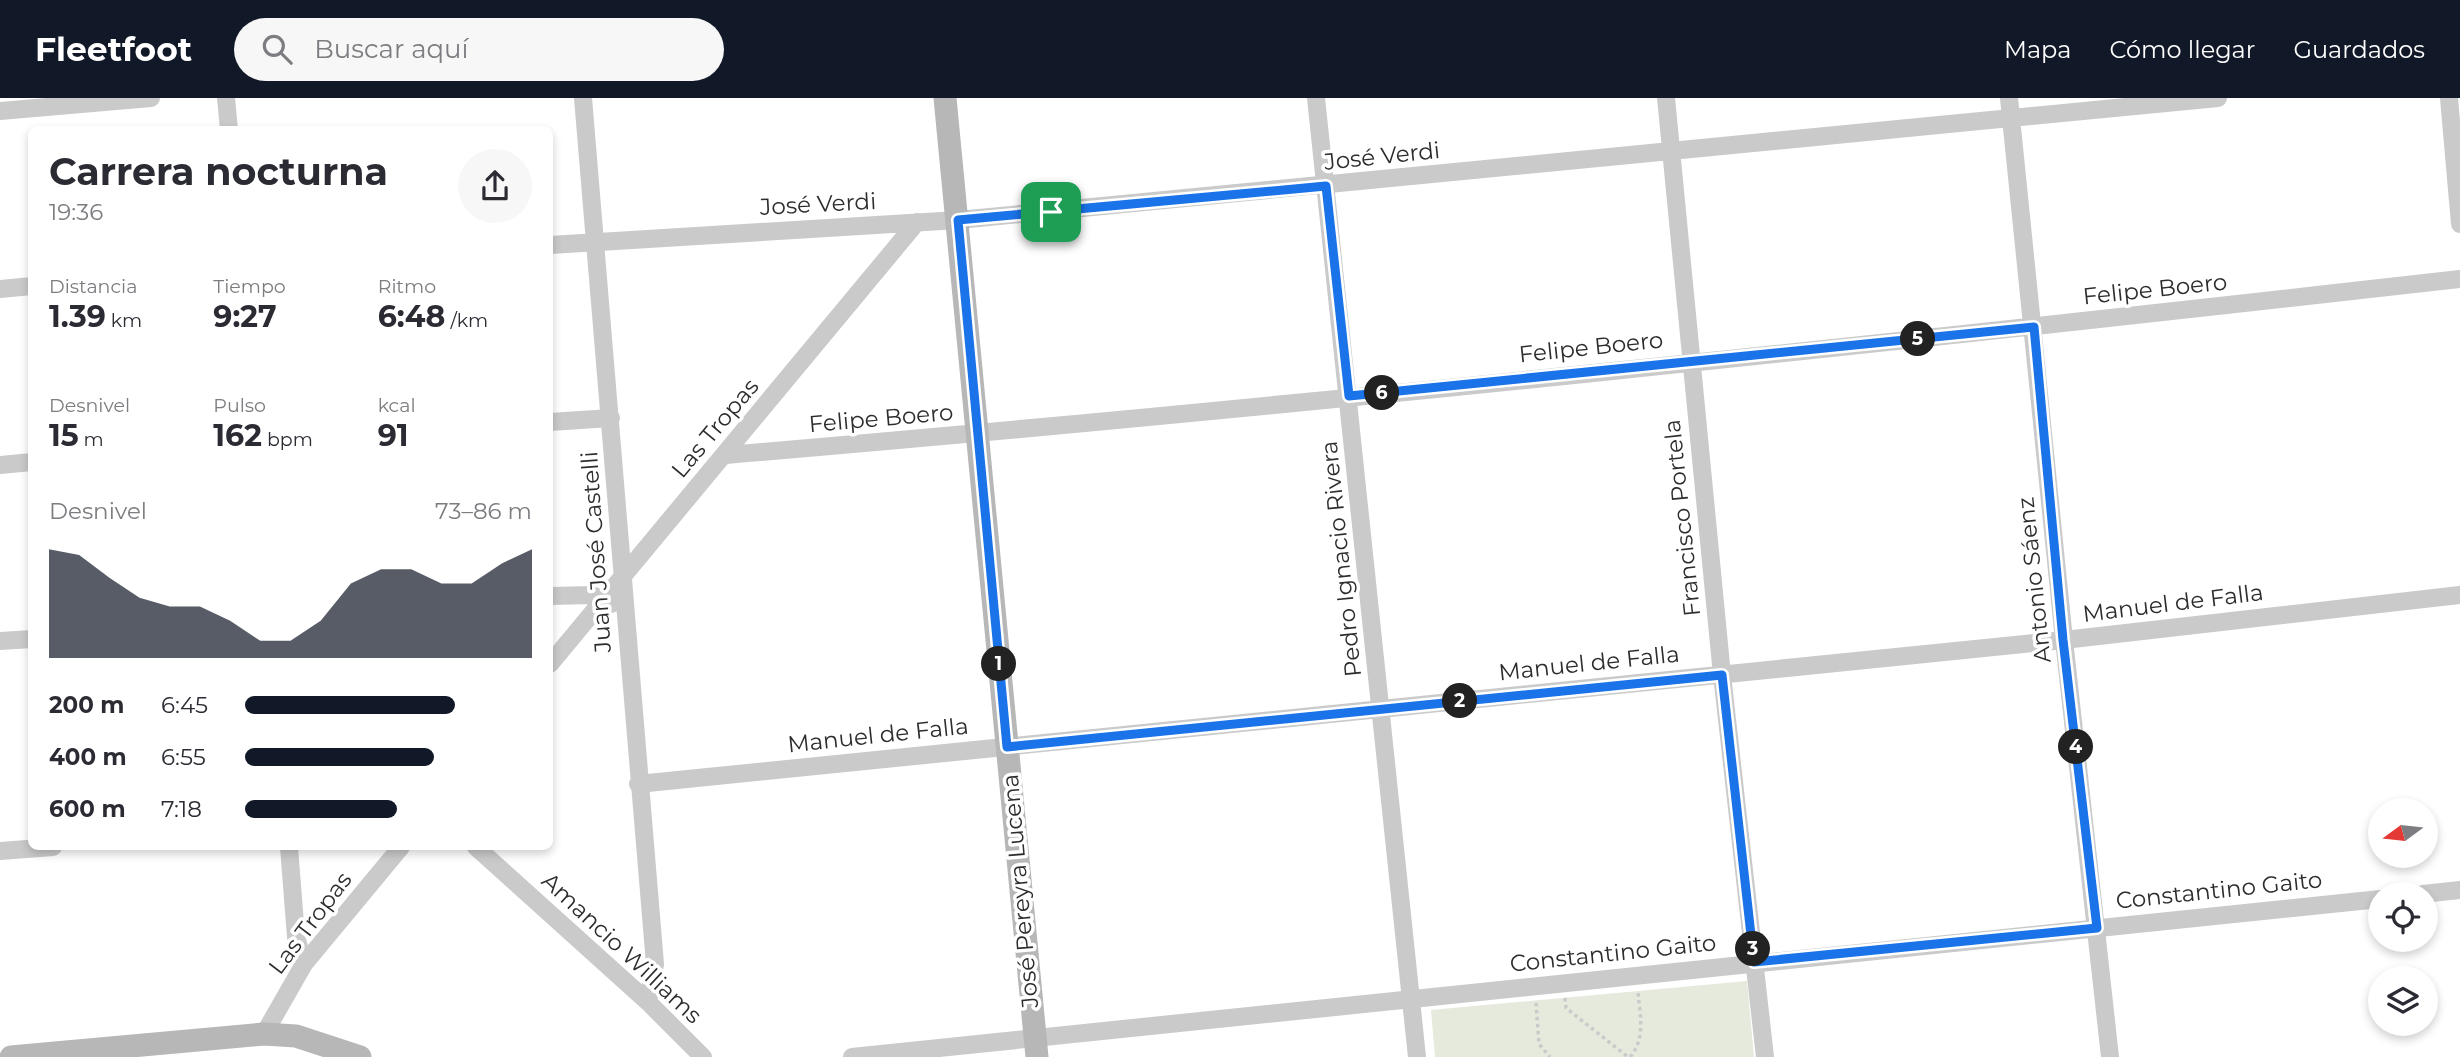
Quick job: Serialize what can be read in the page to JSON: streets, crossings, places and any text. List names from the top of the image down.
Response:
{
  "streets": {
    "street": [
      "José Verdi",
      "Felipe Boero",
      "Las Tropas",
      "Francisco Portela",
      "Juan José Castelli",
      "Pedro Ignacio Rivera",
      "Antonio Sáenz",
      "Manuel de Falla",
      "Constantino Gaito",
      "José Pereyra Lucena",
      "Amancio Williams"
    ]
  },
  "crossings": [
    ["José Verdi", "Las Tropas"],
    ["José Verdi", "Francisco Portela"],
    ["José Verdi", "Juan José Castelli"],
    ["José Verdi", "Pedro Ignacio Rivera"],
    ["José Verdi", "Antonio Sáenz"],
    ["José Verdi", "José Pereyra Lucena"],
    ["Felipe Boero", "Las Tropas"],
    ["Felipe Boero", "Francisco Portela"],
    ["Felipe Boero", "Pedro Ignacio Rivera"],
    ["Felipe Boero", "Antonio Sáenz"],
    ["Felipe Boero", "José Pereyra Lucena"],
    ["Las Tropas", "Juan José Castelli"],
    ["Francisco Portela", "Manuel de Falla"],
    ["Francisco Portela", "Constantino Gaito"],
    ["Juan José Castelli", "Manuel de Falla"],
    ["Juan José Castelli", "Amancio Williams"],
    ["Pedro Ignacio Rivera", "Manuel de Falla"],
    ["Pedro Ignacio Rivera", "Constantino Gaito"],
    ["Antonio Sáenz", "Manuel de Falla"],
    ["Antonio Sáenz", "Constantino Gaito"],
    ["Manuel de Falla", "José Pereyra Lucena"],
    ["Constantino Gaito", "José Pereyra Lucena"]
  ],
  "north": "left",
  "page": {
    "header": "Fleetfoot",
    "search": "Buscar aquí",
    "nav": ["Mapa", "Cómo llegar", "Guardados"],
    "heading": ["Carrera nocturna", "19:36"],
    "stats": [
      ["Distancia", "1.39 km"],
      ["Tiempo", "9:27"],
      ["Ritmo", "6:48 /km"],
      ["Desnivel", "15 m"],
      ["Pulso", "162 bpm"],
      ["kcal", "91"]
    ],
    "pins": [
      "5",
      "6",
      "1",
      "2",
      "4",
      "3"
    ],
    "chart": ["Desnivel", "73–86 m"],
    "list": [
      {
        "name": "200 m",
        "note": "6:45"
      },
      {
        "name": "400 m",
        "note": "6:55"
      },
      {
        "name": "600 m",
        "note": "7:18"
      }
    ]
  }
}
